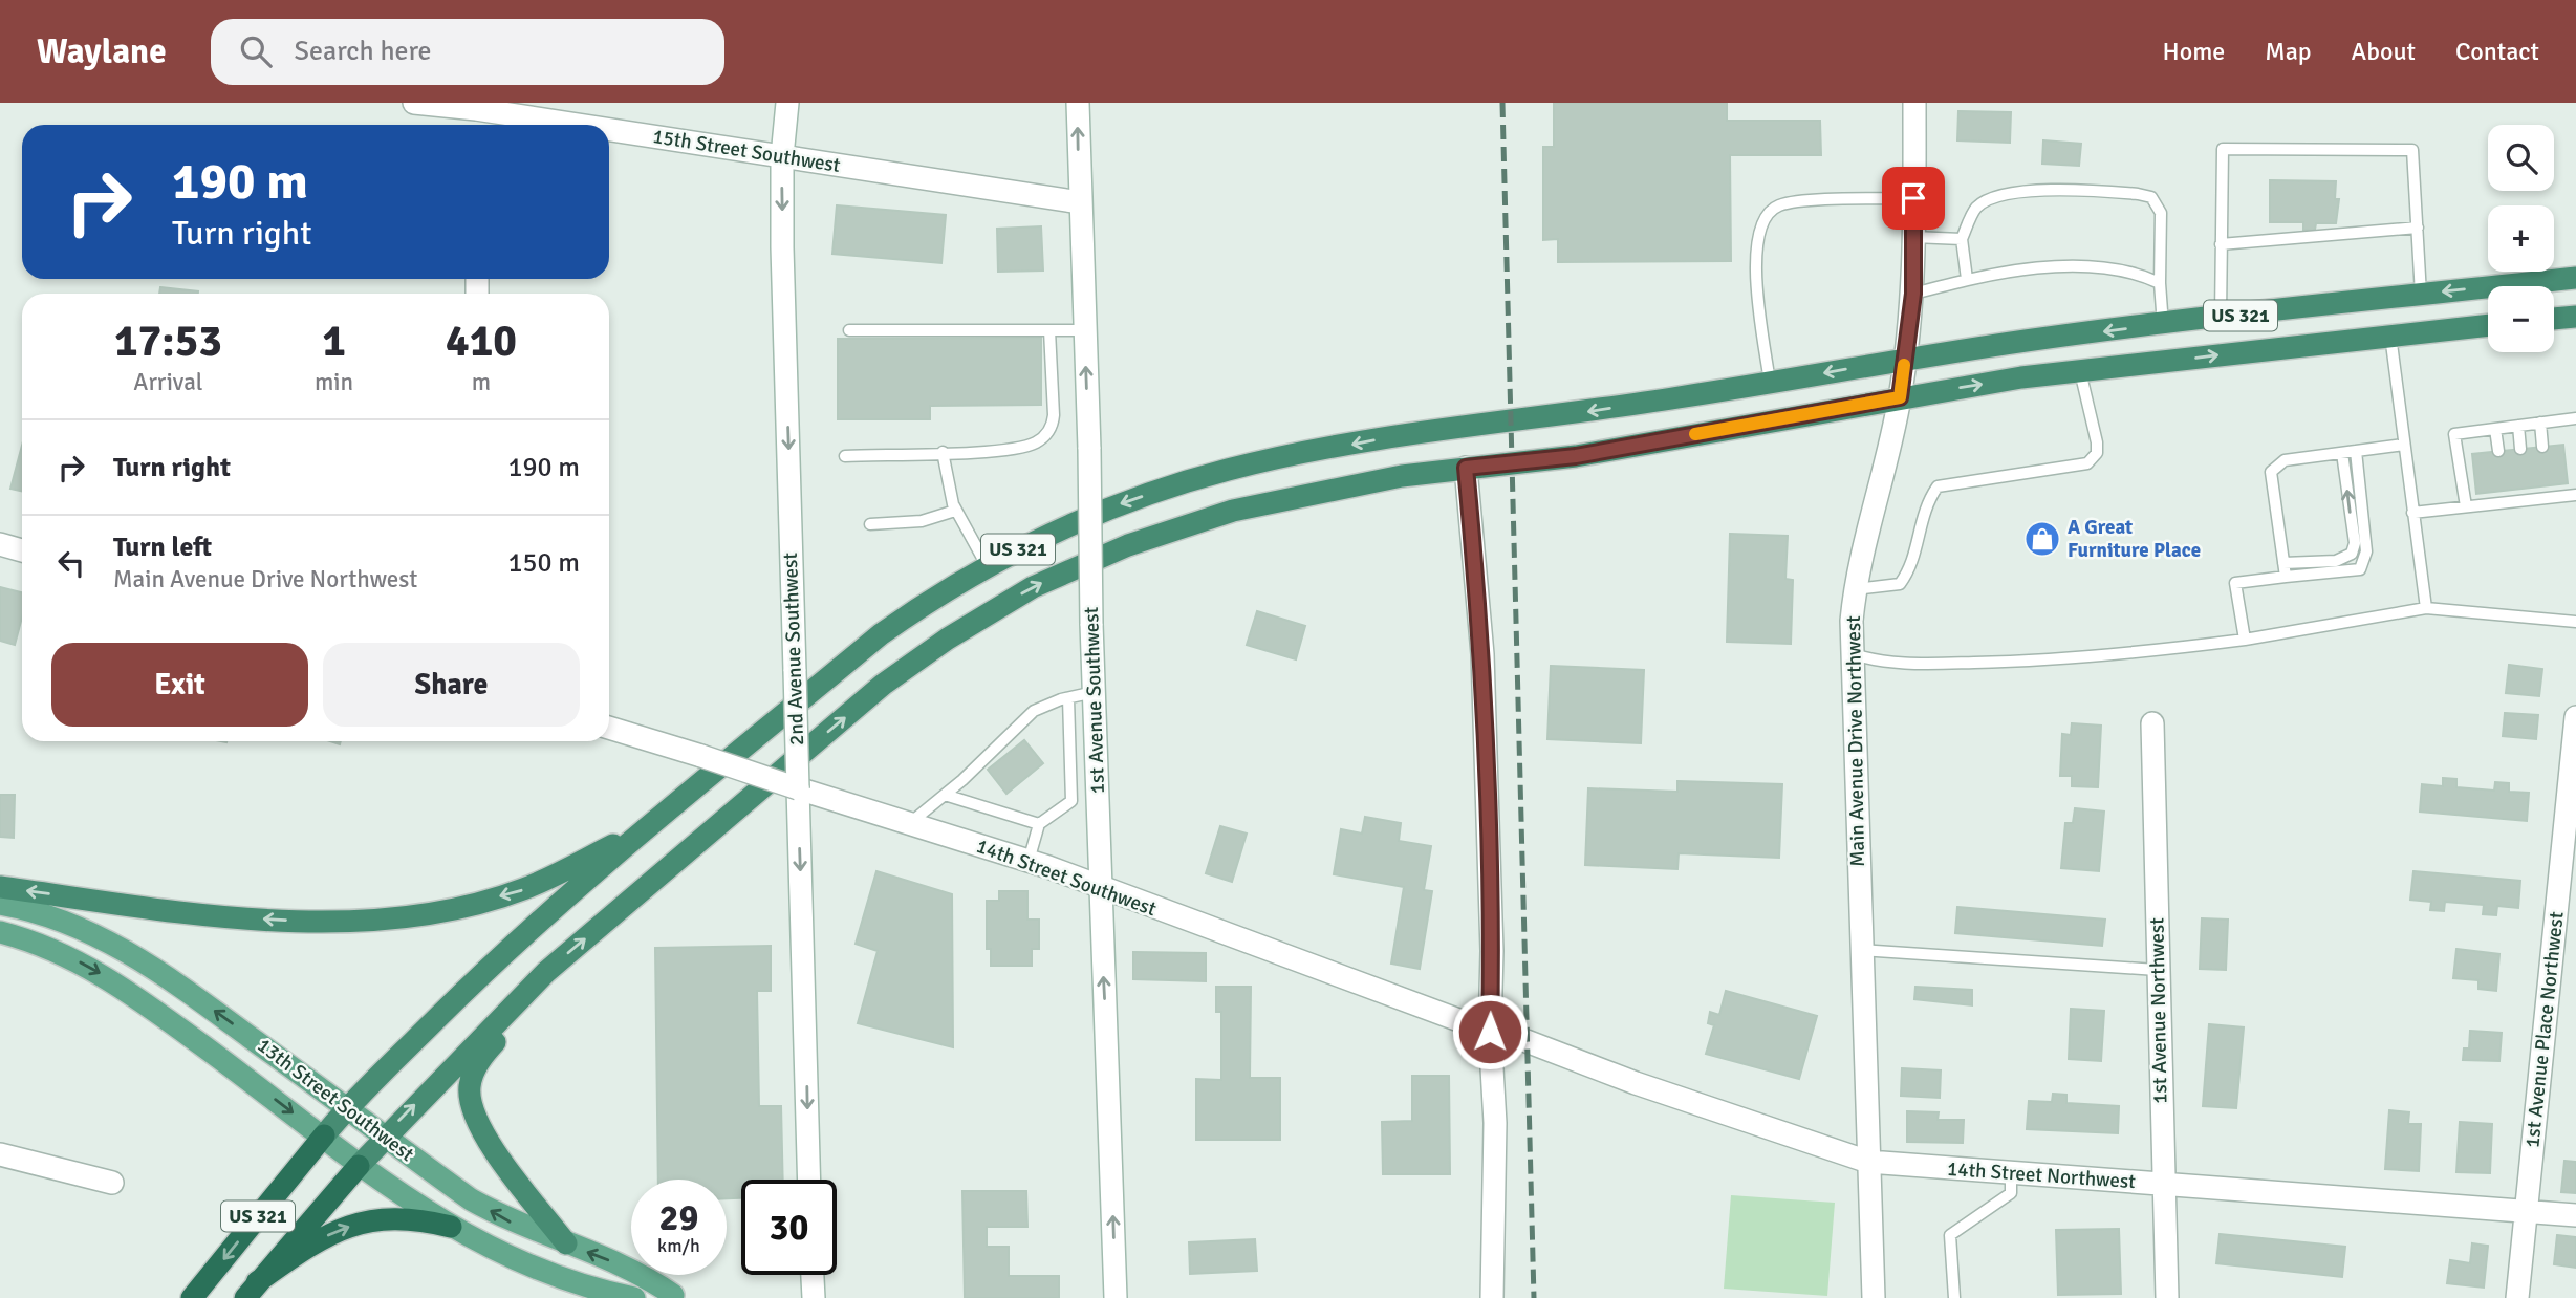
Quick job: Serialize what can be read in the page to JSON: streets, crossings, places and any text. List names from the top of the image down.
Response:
{
  "streets": {
    "highway": ["US 321"],
    "main road": ["13th Street Southwest"],
    "street": [
      "15th Street Southwest",
      "2nd Avenue Southwest",
      "1st Avenue Southwest",
      "Main Avenue Drive Northwest",
      "14th Street Southwest",
      "1st Avenue Northwest",
      "1st Avenue Place Northwest",
      "14th Street Northwest"
    ]
  },
  "crossings": [
    ["15th Street Southwest", "2nd Avenue Southwest"],
    ["15th Street Southwest", "1st Avenue Southwest"],
    ["US 321", "Main Avenue Drive Northwest"],
    ["US 321", "13th Street Southwest"],
    ["2nd Avenue Southwest", "14th Street Southwest"],
    ["1st Avenue Southwest", "14th Street Southwest"],
    ["Main Avenue Drive Northwest", "14th Street Northwest"],
    ["14th Street Southwest", "14th Street Northwest"],
    ["1st Avenue Northwest", "14th Street Northwest"],
    ["1st Avenue Place Northwest", "14th Street Northwest"]
  ],
  "one_way": ["2nd Avenue Southwest", "1st Avenue Southwest"],
  "places": {
    "shop": ["A Great Furniture Place"]
  },
  "page": {
    "header": "Waylane",
    "search": "Search here",
    "nav": [
      "Home",
      "Map",
      "About",
      "Contact"
    ],
    "map_buttons": ["+", "−"],
    "turn": ["190 m", "Turn right"],
    "eta": [
      "17:53",
      "Arrival",
      "1",
      "min",
      "410",
      "m"
    ],
    "list": [
      {
        "name": "Turn right",
        "value": "190 m"
      },
      {
        "name": "Turn left",
        "note": "Main Avenue Drive Northwest",
        "value": "150 m"
      }
    ],
    "buttons": ["Exit", "Share"],
    "speed": "29 km/h",
    "limit": "30"
  }
}
